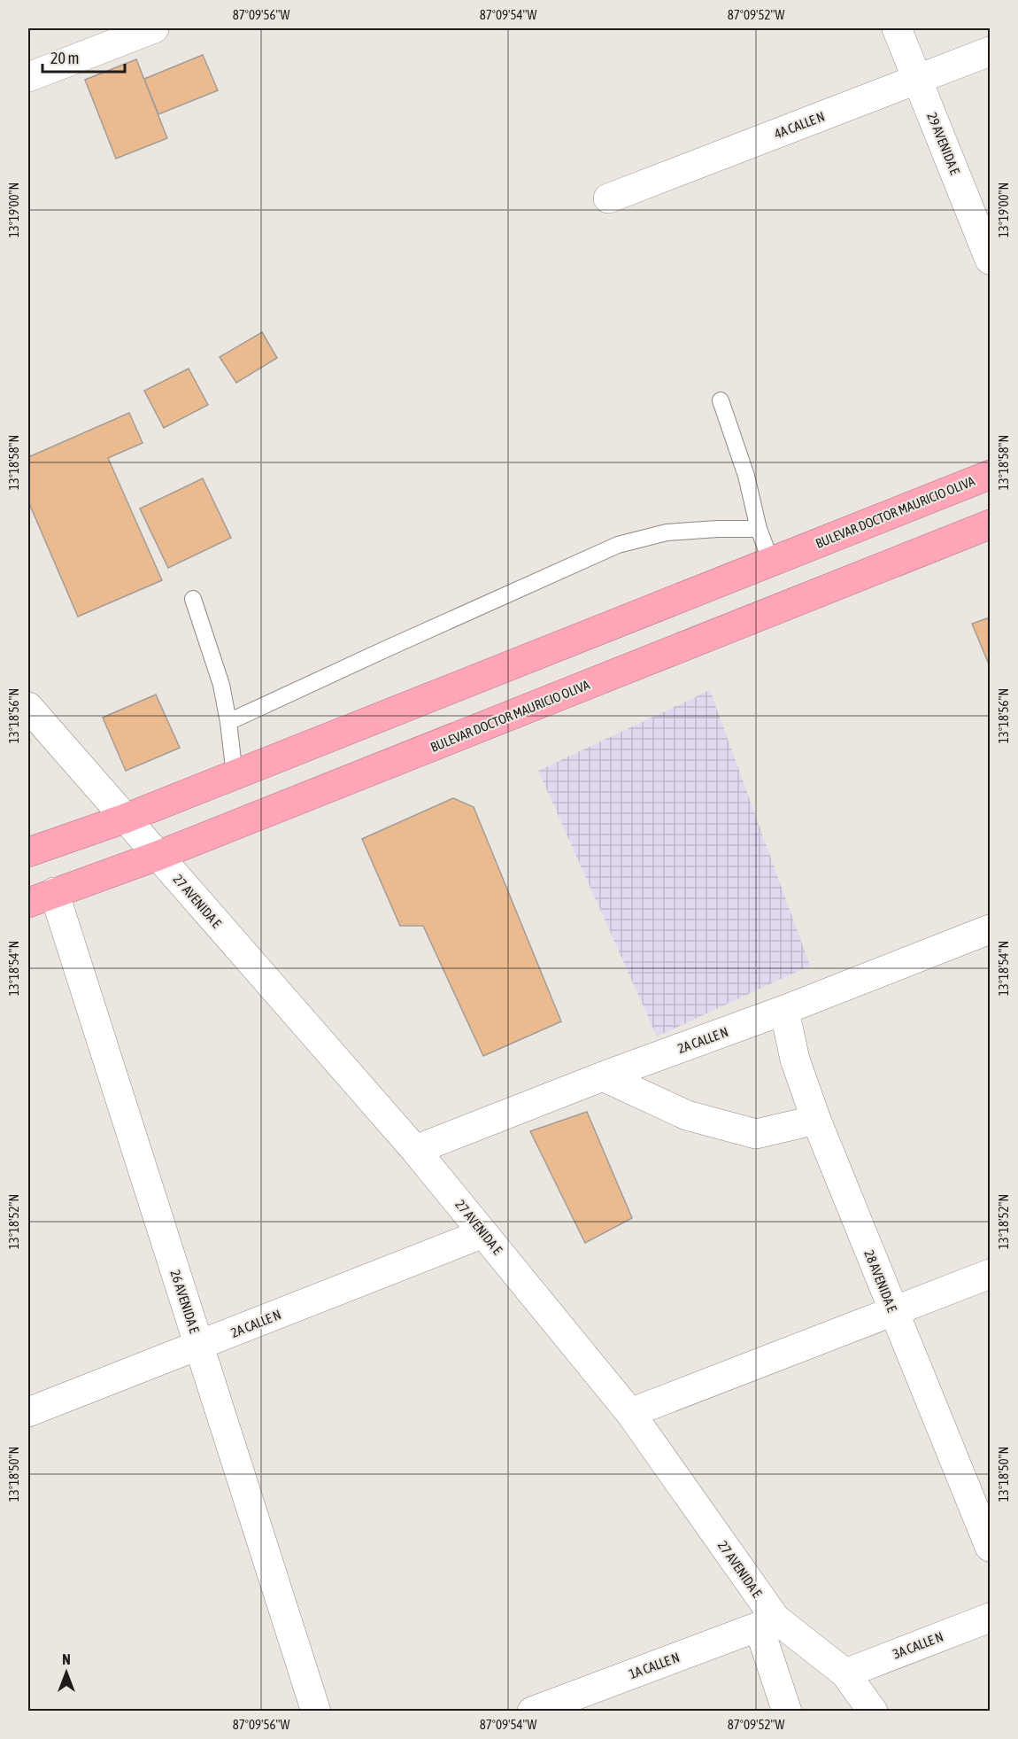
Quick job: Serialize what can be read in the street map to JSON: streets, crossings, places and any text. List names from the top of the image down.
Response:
{
  "streets": {
    "highway": ["BULEVAR DOCTOR MAURICIO OLIVA"],
    "street": [
      "4A CALLE N",
      "29 AVENIDA E",
      "27 AVENIDA E",
      "2A CALLE N",
      "28 AVENIDA E",
      "26 AVENIDA E",
      "3A CALLE N",
      "1A CALLE N"
    ]
  },
  "crossings": [
    ["4A CALLE N", "29 AVENIDA E"],
    ["BULEVAR DOCTOR MAURICIO OLIVA", "27 AVENIDA E"],
    ["BULEVAR DOCTOR MAURICIO OLIVA", "26 AVENIDA E"],
    ["27 AVENIDA E", "2A CALLE N"],
    ["27 AVENIDA E", "1A CALLE N"],
    ["2A CALLE N", "28 AVENIDA E"],
    ["2A CALLE N", "26 AVENIDA E"]
  ],
  "scale_bar": "20 m",
  "north": "top",
  "coordinates": [
    "87°09'56\"W",
    "87°09'54\"W",
    "87°09'52\"W",
    "13°19'00\"N",
    "13°18'58\"N",
    "13°18'56\"N",
    "13°18'54\"N",
    "13°18'52\"N",
    "13°18'50\"N"
  ]
}
